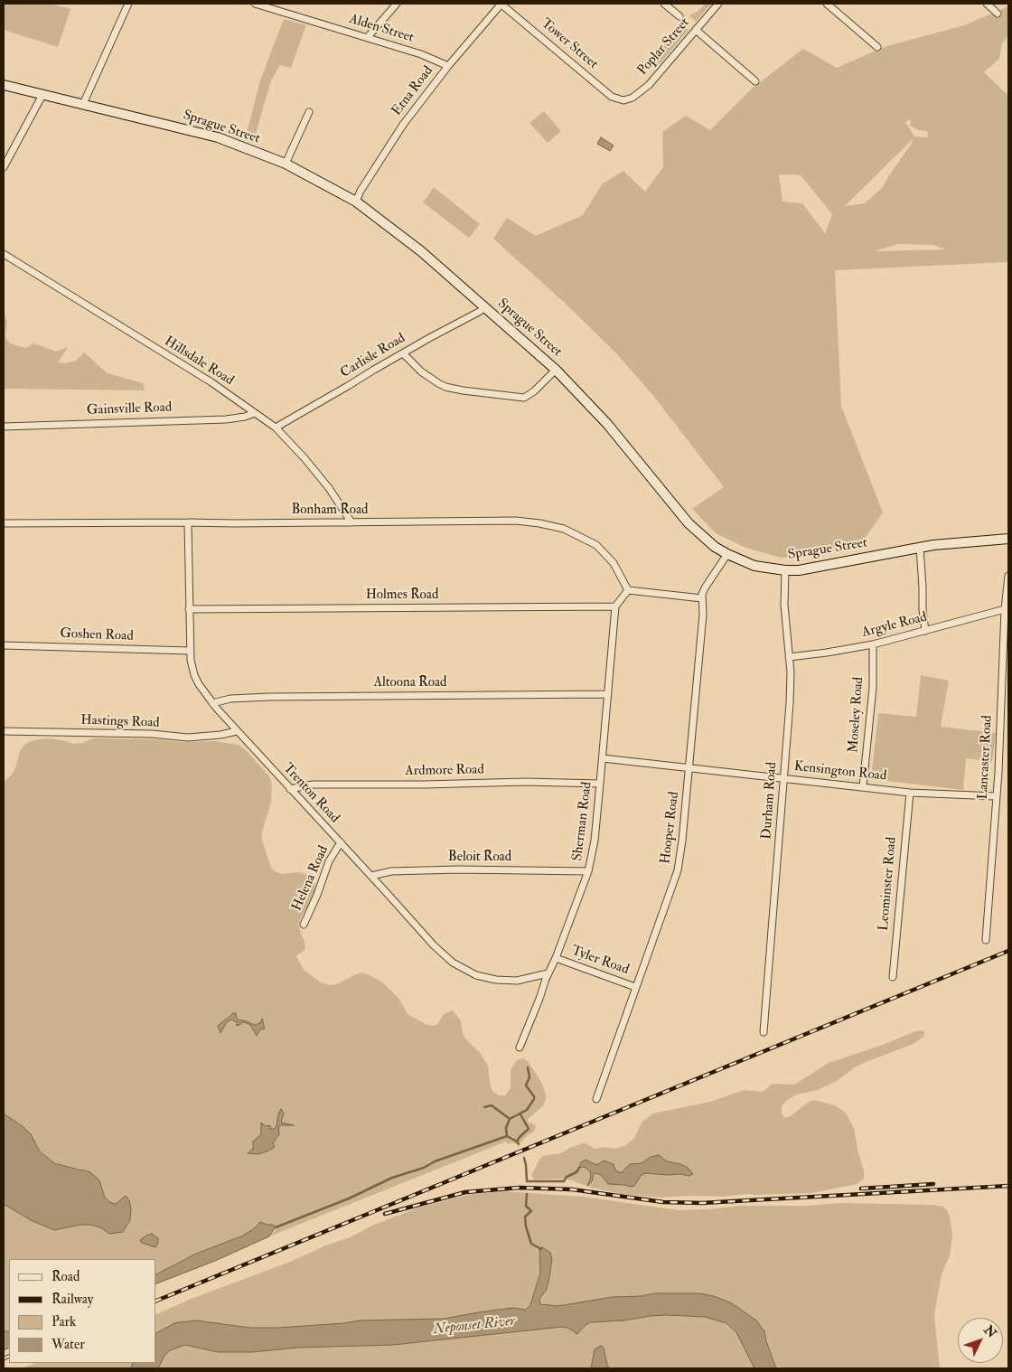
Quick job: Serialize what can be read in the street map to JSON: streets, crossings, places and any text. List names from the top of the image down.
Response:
{
  "streets": {
    "main road": ["Sprague Street"],
    "street": [
      "Alden Street",
      "Tower Street",
      "Poplar Street",
      "Etna Road",
      "Carlisle Road",
      "Hillsdale Road",
      "Gainsville Road",
      "Bonham Road",
      "Holmes Road",
      "Argyle Road",
      "Goshen Road",
      "Altoona Road",
      "Moseley Road",
      "Hastings Road",
      "Lancaster Road",
      "Ardmore Road",
      "Kensington Road",
      "Trenton Road",
      "Durham Road",
      "Sherman Road",
      "Hooper Road",
      "Beloit Road",
      "Helena Road",
      "Leominster Road",
      "Tyler Road"
    ]
  },
  "crossings": [
    ["Alden Street", "Etna Road"],
    ["Tower Street", "Poplar Street"],
    ["Tower Street", "Etna Road"],
    ["Etna Road", "Sprague Street"],
    ["Sprague Street", "Carlisle Road"],
    ["Sprague Street", "Durham Road"],
    ["Sprague Street", "Hooper Road"],
    ["Carlisle Road", "Hillsdale Road"],
    ["Hillsdale Road", "Gainsville Road"],
    ["Hillsdale Road", "Bonham Road"],
    ["Bonham Road", "Trenton Road"],
    ["Holmes Road", "Trenton Road"],
    ["Holmes Road", "Sherman Road"],
    ["Argyle Road", "Moseley Road"],
    ["Argyle Road", "Lancaster Road"],
    ["Argyle Road", "Durham Road"],
    ["Goshen Road", "Trenton Road"],
    ["Altoona Road", "Trenton Road"],
    ["Altoona Road", "Sherman Road"],
    ["Moseley Road", "Kensington Road"],
    ["Hastings Road", "Trenton Road"],
    ["Lancaster Road", "Kensington Road"],
    ["Ardmore Road", "Trenton Road"],
    ["Ardmore Road", "Sherman Road"],
    ["Kensington Road", "Durham Road"],
    ["Kensington Road", "Sherman Road"],
    ["Kensington Road", "Hooper Road"],
    ["Kensington Road", "Leominster Road"],
    ["Trenton Road", "Sherman Road"],
    ["Trenton Road", "Beloit Road"],
    ["Trenton Road", "Helena Road"],
    ["Sherman Road", "Beloit Road"],
    ["Sherman Road", "Tyler Road"],
    ["Hooper Road", "Tyler Road"]
  ],
  "water": ["Neponset River"],
  "legend": [
    "Road",
    "Railway",
    "Park",
    "Water"
  ],
  "north": "top right"
}
